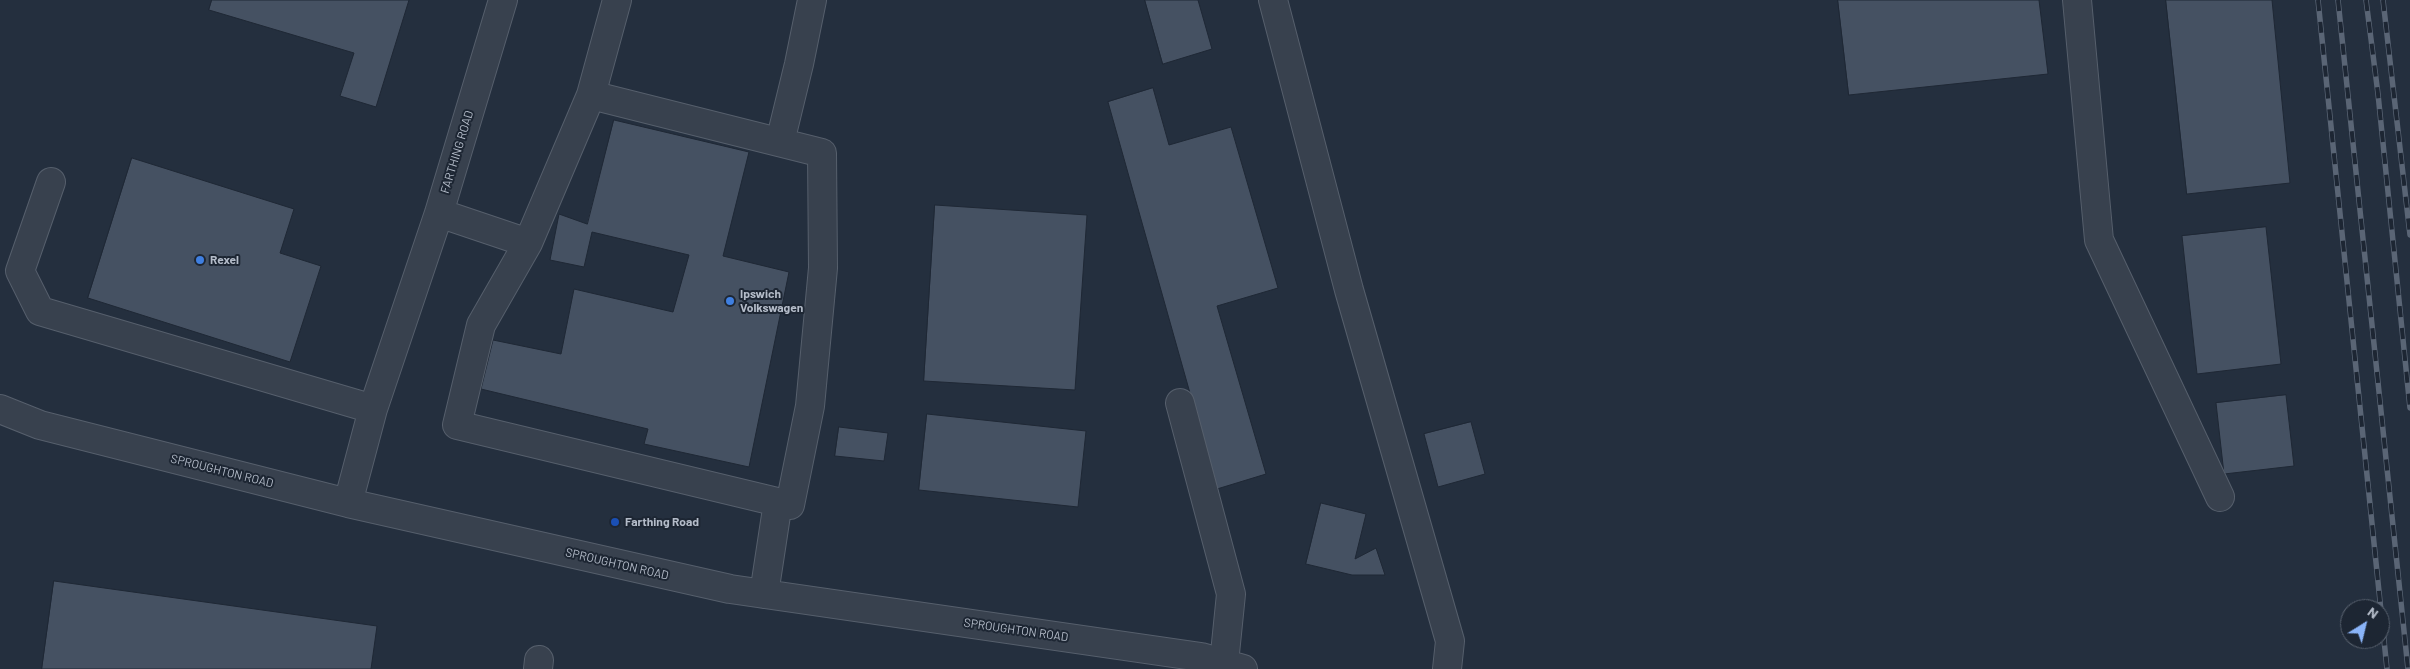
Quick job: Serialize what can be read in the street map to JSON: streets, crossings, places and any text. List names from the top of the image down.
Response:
{
  "streets": {
    "street": ["FARTHING ROAD", "SPROUGHTON ROAD"]
  },
  "crossings": [
    ["FARTHING ROAD", "SPROUGHTON ROAD"]
  ],
  "places": ["Rexel", "Ipswich Volkswagen", "Farthing Road"],
  "north": "top right"
}
